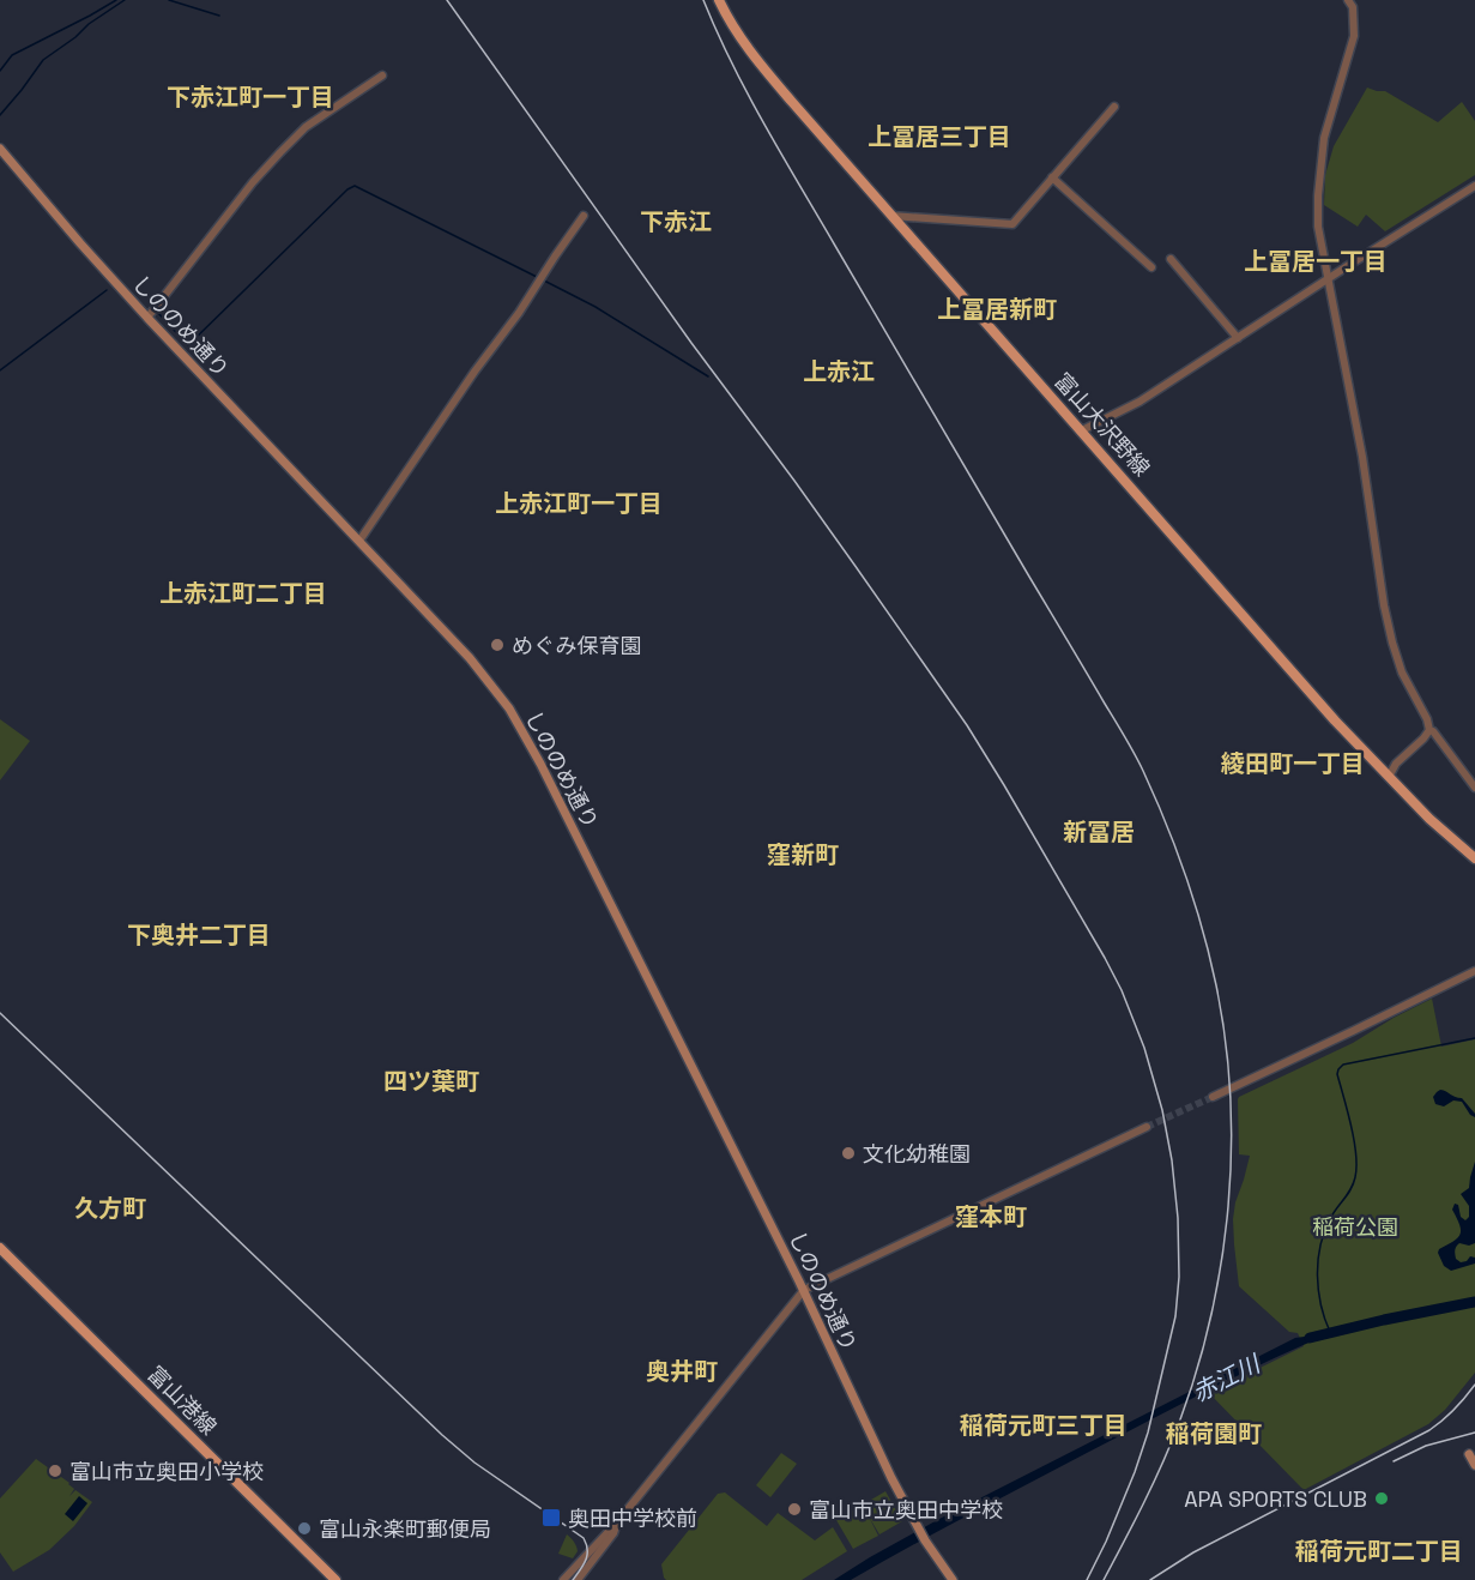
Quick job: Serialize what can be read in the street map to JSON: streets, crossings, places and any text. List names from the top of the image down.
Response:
{
  "streets": {
    "main road": ["しののめ通り", "富山大沢野線", "富山港線"]
  },
  "districts": [
    "下赤江町一丁目",
    "上冨居三丁目",
    "下赤江",
    "上冨居一丁目",
    "上冨居新町",
    "上赤江",
    "上赤江町一丁目",
    "上赤江町二丁目",
    "綾田町一丁目",
    "新冨居",
    "窪新町",
    "下奥井二丁目",
    "四ツ葉町",
    "久方町",
    "窪本町",
    "奥井町",
    "稲荷元町三丁目",
    "稲荷園町",
    "稲荷元町二丁目"
  ],
  "water": ["赤江川"],
  "parks": ["稲荷公園"],
  "places": {
    "other": [
      "めぐみ保育園",
      "文化幼稚園",
      "富山市立奥田小学校",
      "APA SPORTS CLUB",
      "富山市立奥田中学校",
      "富山永楽町郵便局"
    ],
    "transit": ["奥田中学校前"]
  }
}
